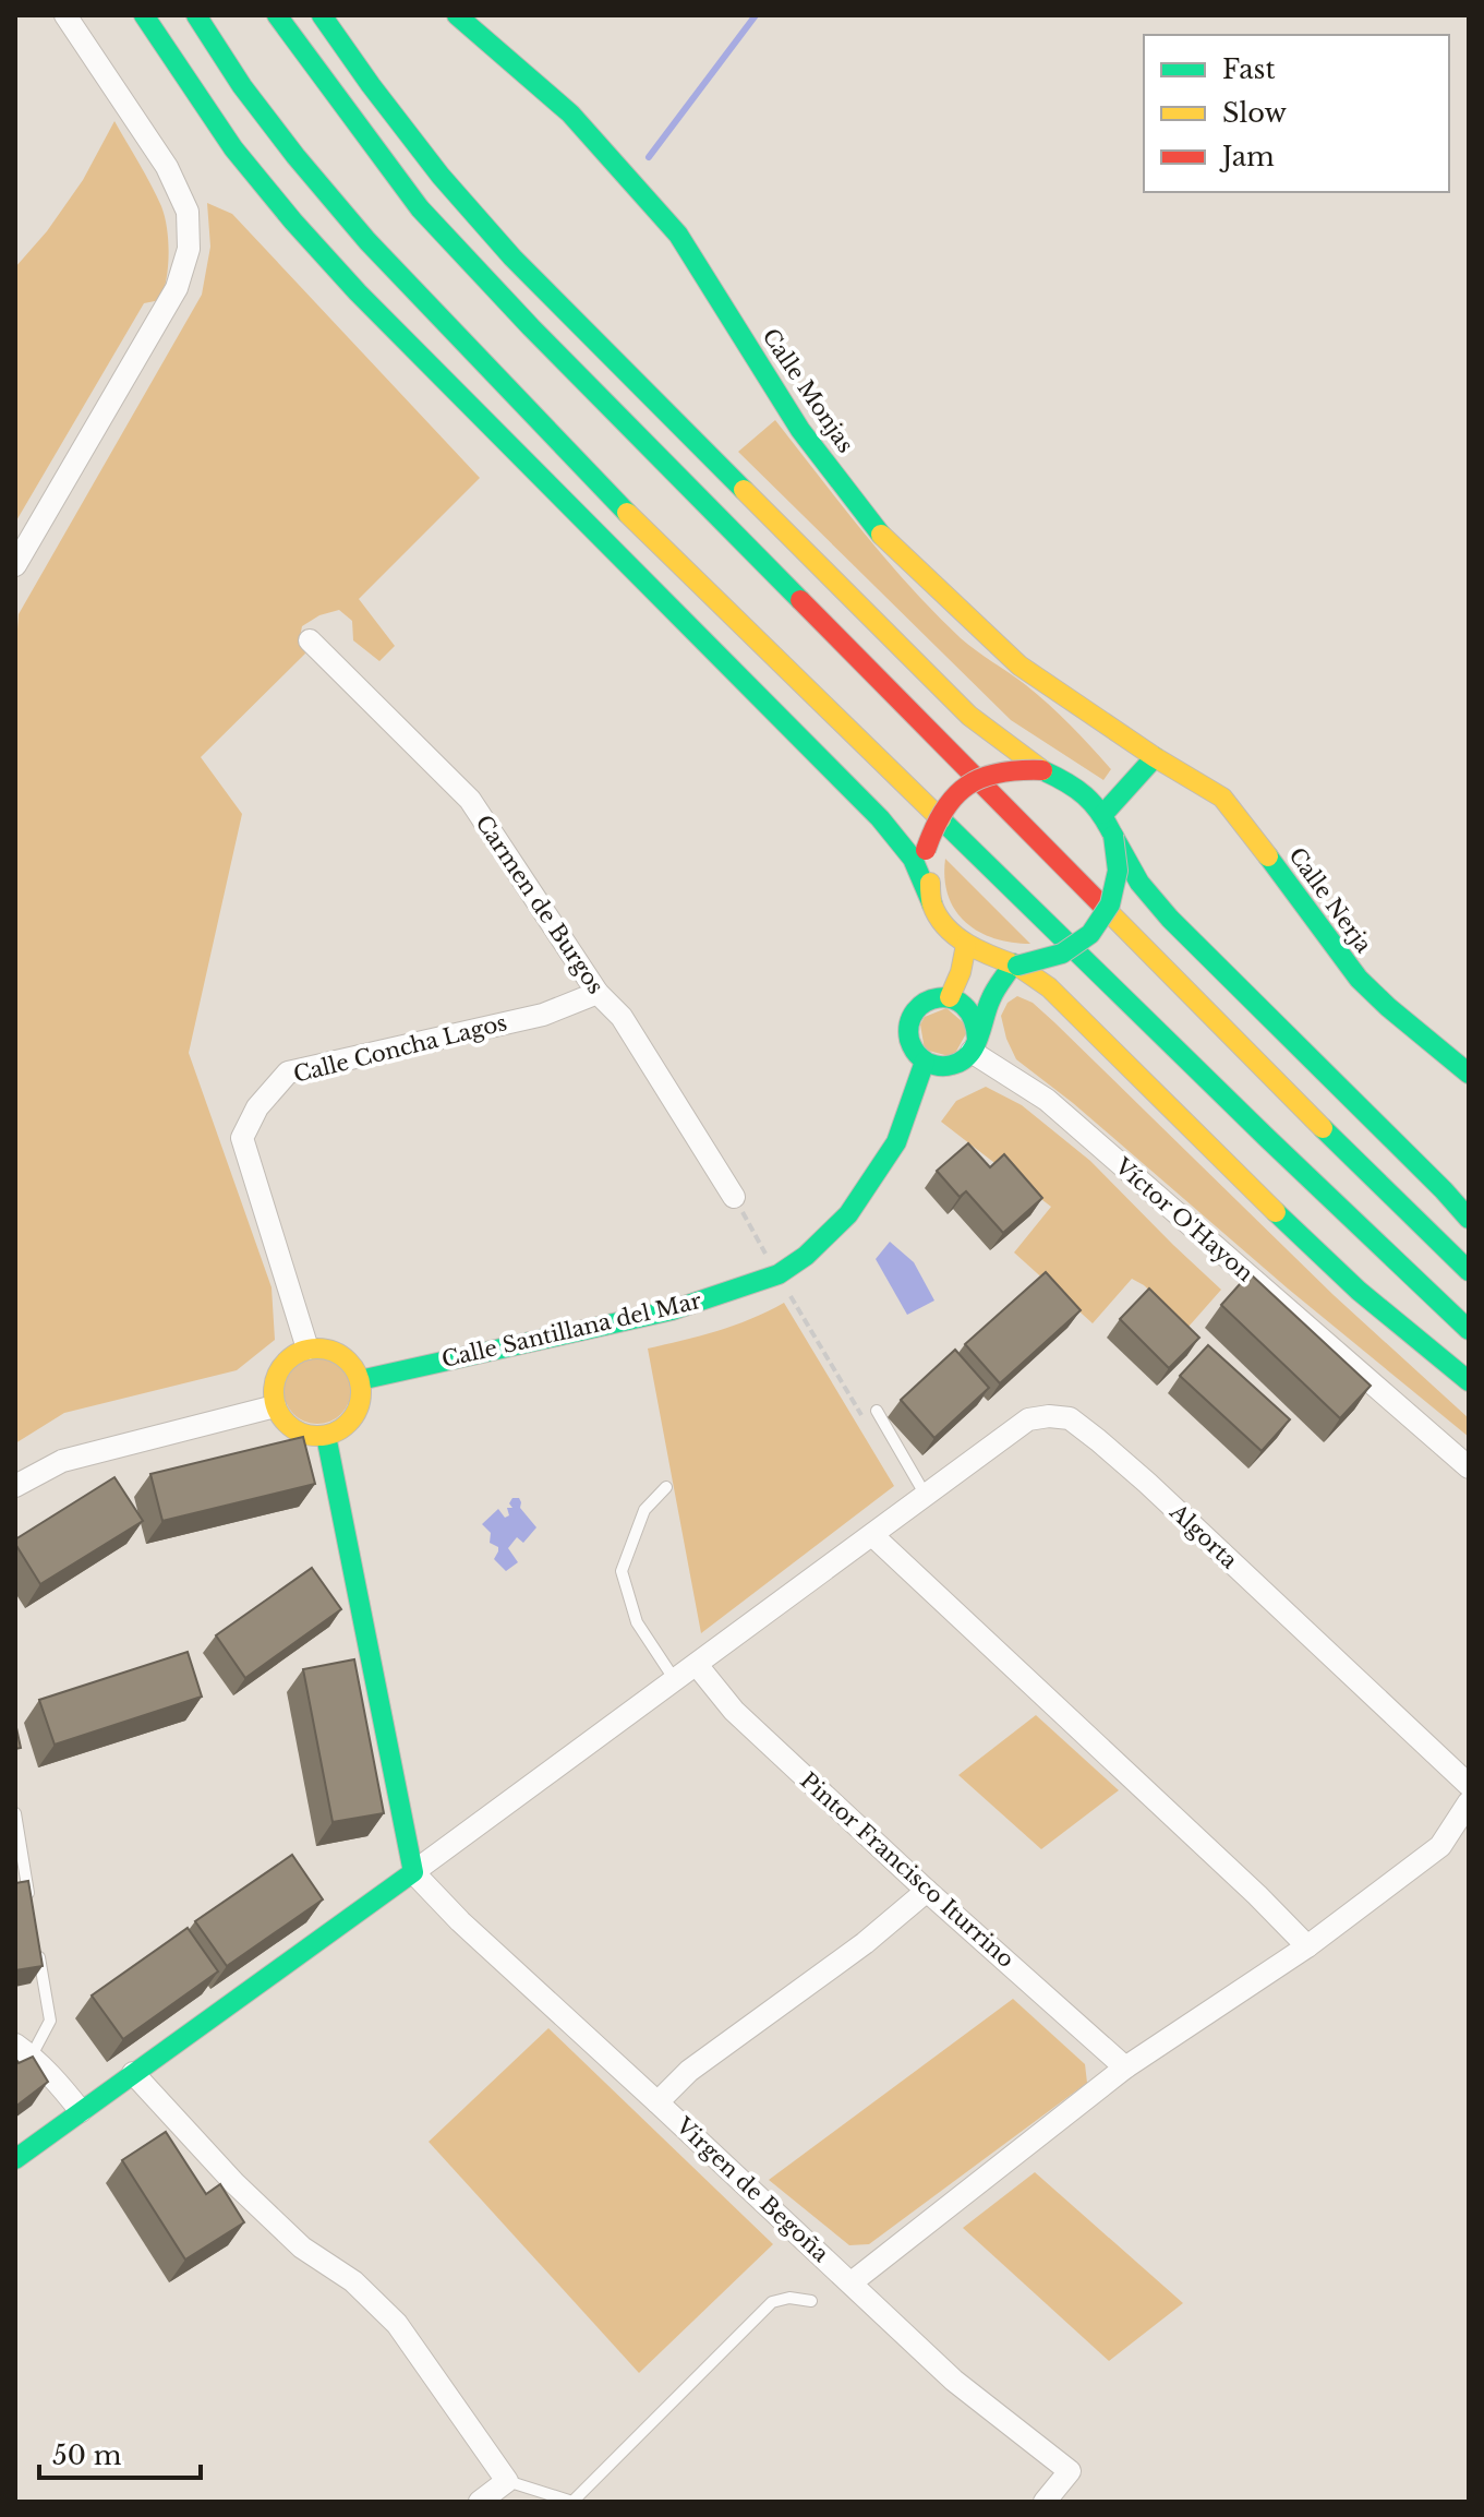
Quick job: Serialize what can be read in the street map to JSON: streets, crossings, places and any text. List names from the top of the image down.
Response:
{
  "streets": {
    "main road": ["Calle Monjas", "Calle Nerja", "Calle Santillana del Mar"],
    "street": [
      "Carmen de Burgos",
      "Calle Concha Lagos",
      "Víctor O'Hayon",
      "Algorta",
      "Pintor Francisco Iturrino",
      "Virgen de Begoña"
    ]
  },
  "crossings": [
    ["Calle Monjas", "Calle Nerja"],
    ["Carmen de Burgos", "Calle Concha Lagos"],
    ["Calle Concha Lagos", "Calle Santillana del Mar"],
    ["Víctor O'Hayon", "Calle Santillana del Mar"],
    ["Algorta", "Pintor Francisco Iturrino"],
    ["Algorta", "Virgen de Begoña"]
  ],
  "legend": ["Fast", "Slow", "Jam"],
  "scale_bar": "50 m"
}
